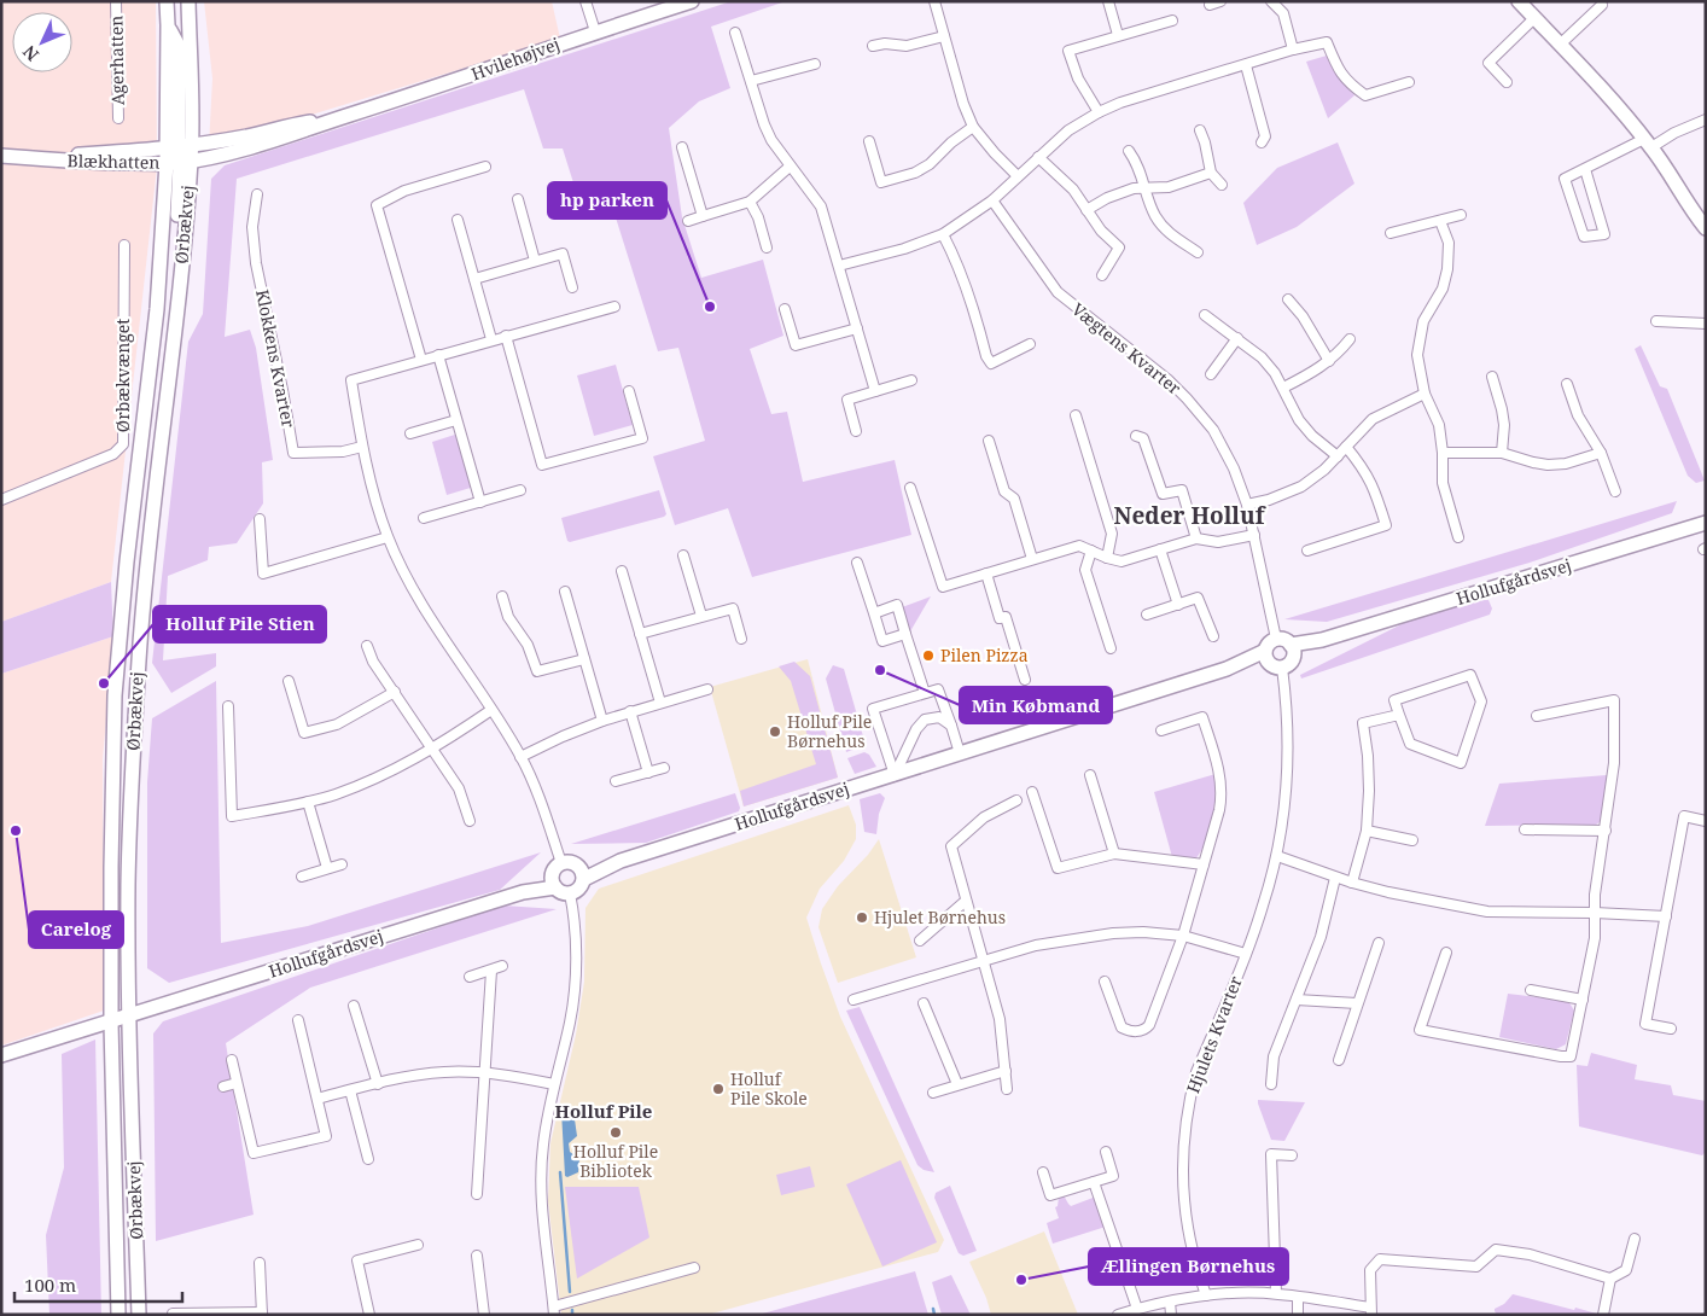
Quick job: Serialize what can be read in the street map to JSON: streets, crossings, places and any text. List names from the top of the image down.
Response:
{
  "streets": {
    "street": [
      "Hvilehøjvej",
      "Agerhatten",
      "Blækhatten",
      "Ørbækvej",
      "Vægtens Kvarter",
      "Klokkens Kvarter",
      "Ørbækvænget",
      "Hollufgårdsvej",
      "Hjulets Kvarter"
    ]
  },
  "crossings": [
    ["Hvilehøjvej", "Blækhatten"],
    ["Hvilehøjvej", "Ørbækvej"],
    ["Blækhatten", "Ørbækvej"],
    ["Ørbækvej", "Hollufgårdsvej"],
    ["Vægtens Kvarter", "Hollufgårdsvej"],
    ["Vægtens Kvarter", "Hjulets Kvarter"],
    ["Hollufgårdsvej", "Hjulets Kvarter"]
  ],
  "districts": ["Neder Holluf", "Holluf Pile"],
  "places": [
    "hp parken",
    "Pilen Pizza",
    "Min Købmand",
    "Holluf Pile Stien",
    "Holluf Pile Børnehus",
    "Carelog",
    "Hjulet Børnehus",
    "Holluf Pile Skole",
    "Holluf Pile Bibliotek",
    "Ællingen Børnehus"
  ],
  "scale_bar": "100 m",
  "north": "bottom left"
}
